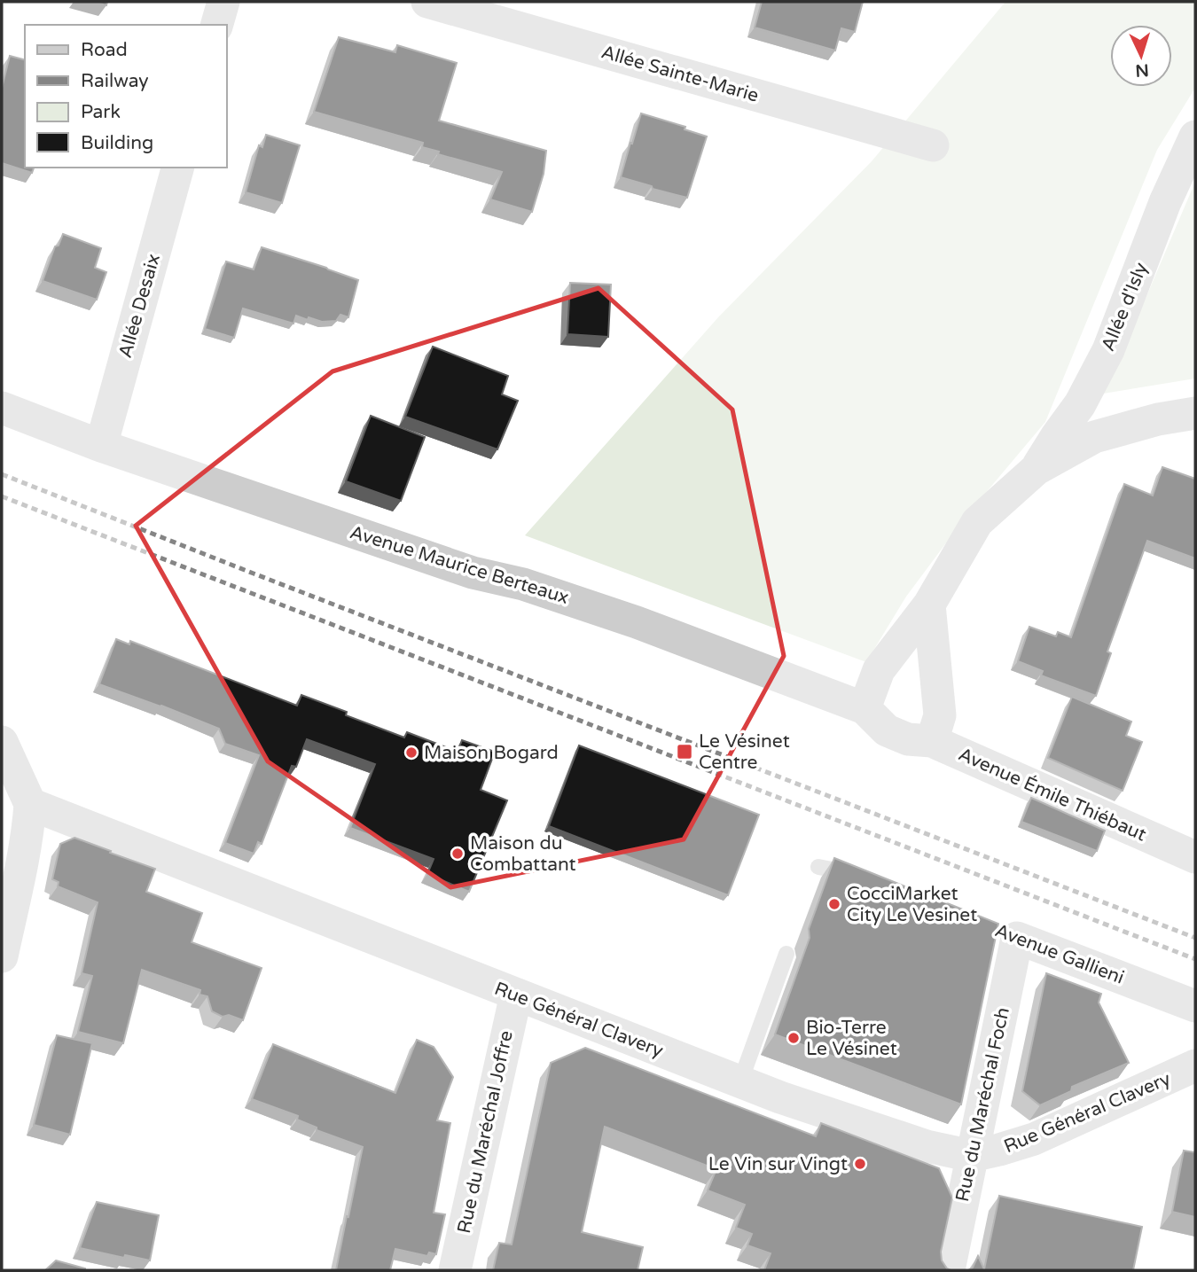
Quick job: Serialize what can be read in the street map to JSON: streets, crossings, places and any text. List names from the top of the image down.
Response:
{
  "streets": {
    "street": [
      "Allée Sainte-Marie",
      "Allée Desaix",
      "Allée d'Isly",
      "Avenue Maurice Berteaux",
      "Avenue Émile Thiébaut",
      "Avenue Gallieni",
      "Rue Général Clavery",
      "Rue du Maréchal Foch",
      "Rue du Maréchal Joffre"
    ]
  },
  "crossings": [
    ["Allée Desaix", "Avenue Maurice Berteaux"],
    ["Avenue Maurice Berteaux", "Avenue Émile Thiébaut"],
    ["Avenue Gallieni", "Rue du Maréchal Foch"],
    ["Rue Général Clavery", "Rue du Maréchal Foch"],
    ["Rue Général Clavery", "Rue du Maréchal Joffre"]
  ],
  "places": {
    "transit": ["Le Vésinet Centre"],
    "other": [
      "Maison Bogard",
      "Maison du Combattant",
      "CocciMarket City Le Vesinet",
      "Bio-Terre Le Vésinet",
      "Le Vin sur Vingt"
    ]
  },
  "legend": [
    "Road",
    "Railway",
    "Park",
    "Building"
  ],
  "north": "bottom"
}
